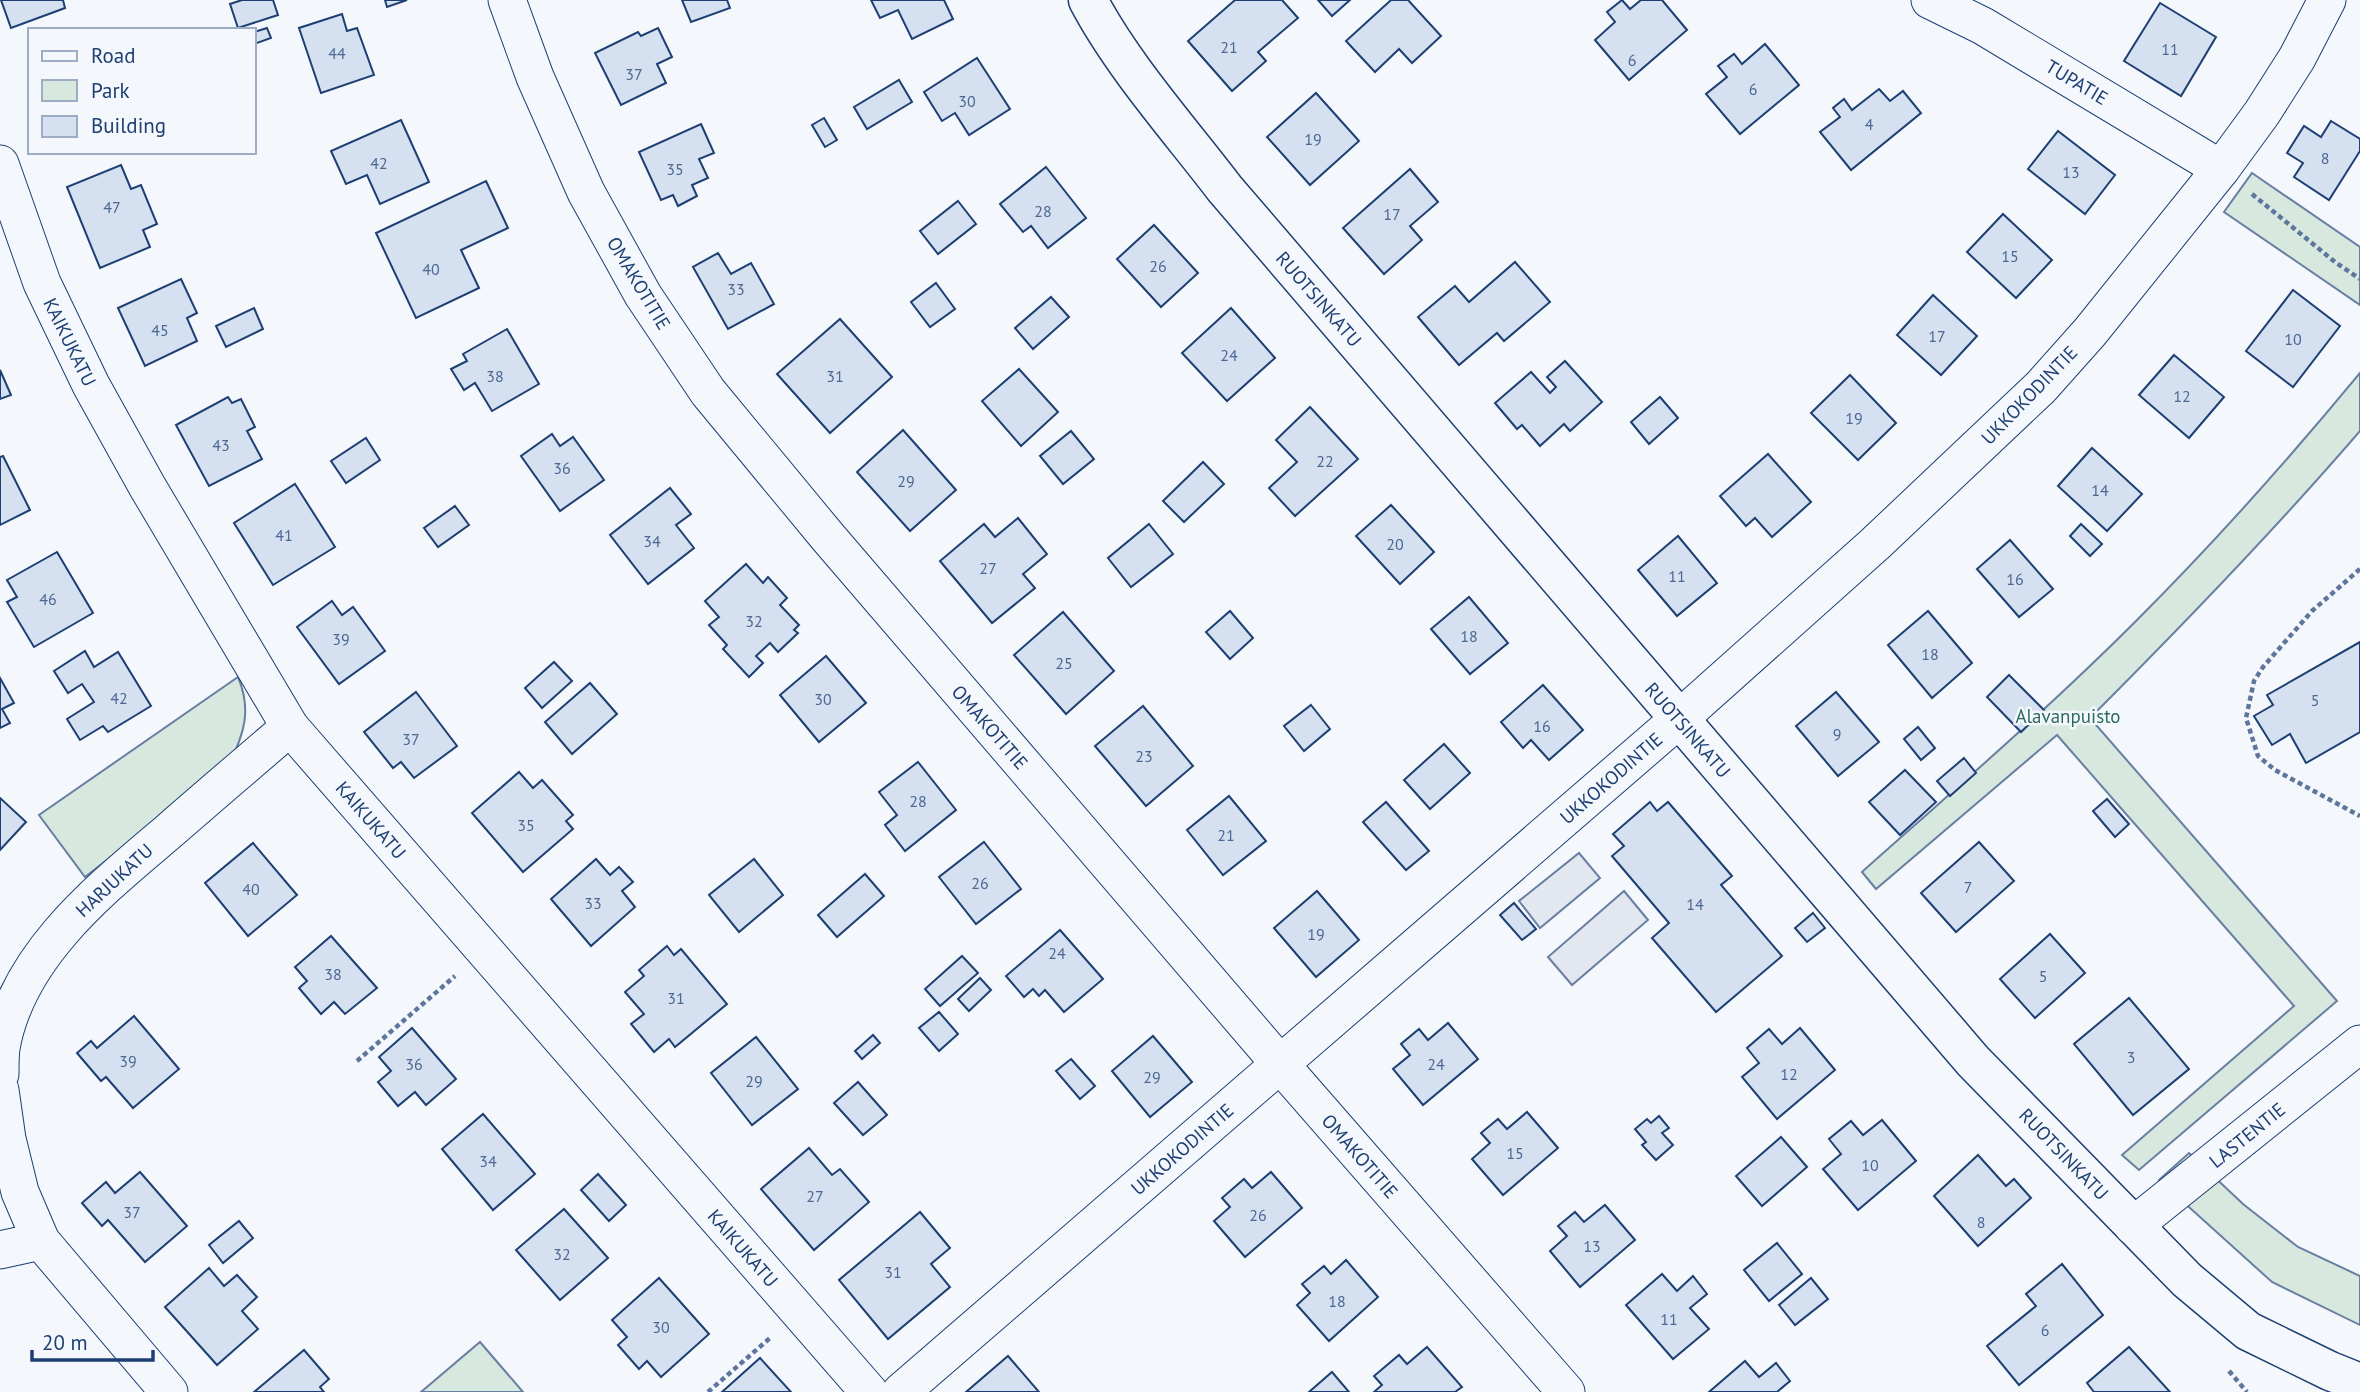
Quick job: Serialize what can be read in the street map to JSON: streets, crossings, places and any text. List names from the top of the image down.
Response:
{
  "streets": {
    "street": [
      "TUPATIE",
      "OMAKOTITIE",
      "RUOTSINKATU",
      "KAIKUKATU",
      "UKKOKODINTIE",
      "HARJUKATU",
      "LASTENTIE"
    ]
  },
  "crossings": [
    ["TUPATIE", "UKKOKODINTIE"],
    ["OMAKOTITIE", "UKKOKODINTIE"],
    ["RUOTSINKATU", "UKKOKODINTIE"],
    ["RUOTSINKATU", "LASTENTIE"],
    ["KAIKUKATU", "HARJUKATU"]
  ],
  "parks": ["Alavanpuisto"],
  "house_numbers": [
    "21",
    "11",
    "44",
    "6",
    "37",
    "6",
    "30",
    "4",
    "19",
    "8",
    "42",
    "35",
    "13",
    "47",
    "28",
    "17",
    "15",
    "26",
    "40",
    "33",
    "45",
    "17",
    "10",
    "24",
    "38",
    "31",
    "12",
    "19",
    "43",
    "22",
    "36",
    "29",
    "14",
    "41",
    "34",
    "20",
    "27",
    "11",
    "16",
    "46",
    "32",
    "18",
    "39",
    "18",
    "25",
    "42",
    "30",
    "5",
    "16",
    "9",
    "37",
    "23",
    "28",
    "35",
    "21",
    "26",
    "7",
    "40",
    "33",
    "14",
    "19",
    "24",
    "38",
    "5",
    "31",
    "3",
    "39",
    "36",
    "24",
    "12",
    "29",
    "29",
    "15",
    "34",
    "10",
    "27",
    "37",
    "26",
    "8",
    "13",
    "32",
    "31",
    "18",
    "11",
    "30",
    "6"
  ],
  "legend": ["Road", "Park", "Building"],
  "scale_bar": "20 m"
}
